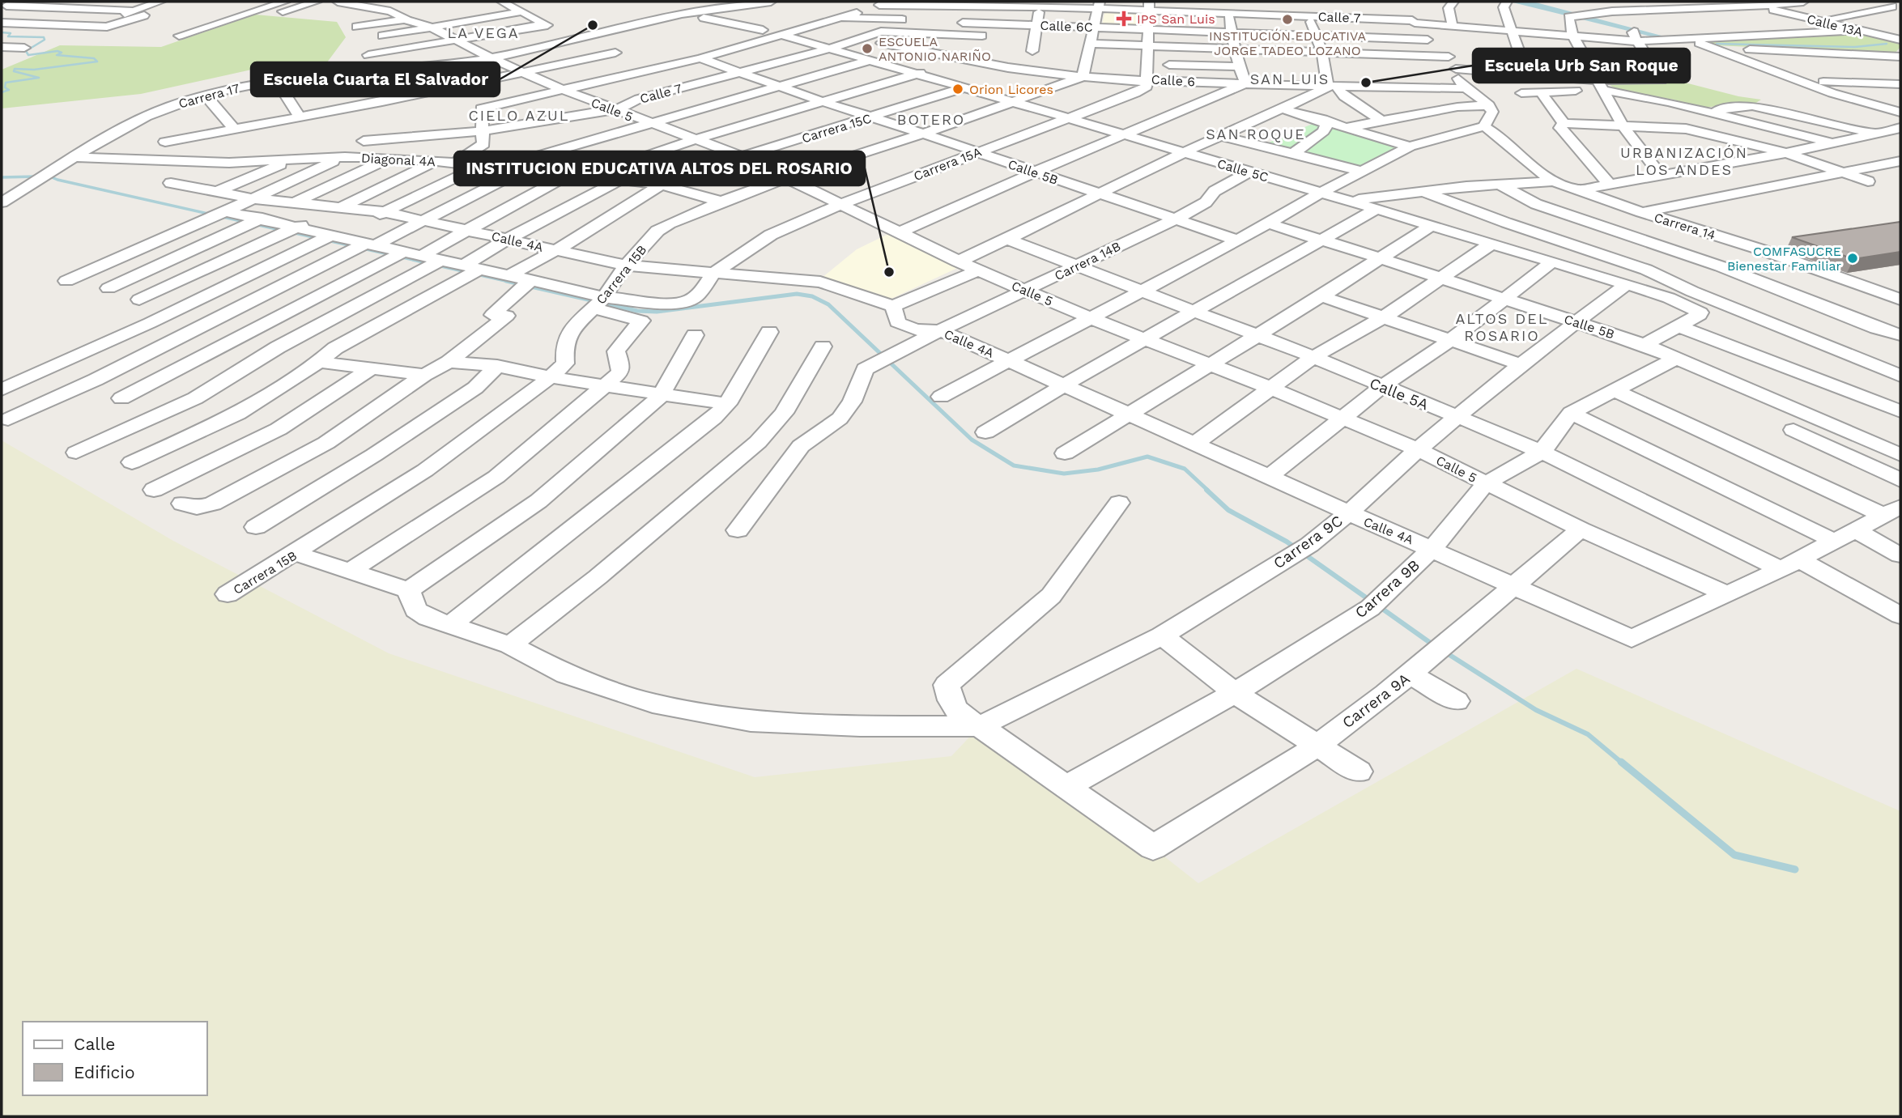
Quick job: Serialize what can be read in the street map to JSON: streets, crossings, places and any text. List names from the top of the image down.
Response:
{
  "streets": {
    "street": [
      "Calle 7",
      "Calle 13A",
      "Calle 6C",
      "Calle 6",
      "Carrera 17",
      "Calle 5",
      "Carrera 15C",
      "Diagonal 4A",
      "Carrera 15A",
      "Calle 5C",
      "Calle 5B",
      "Carrera 14",
      "Calle 4A",
      "Carrera 14B",
      "Carrera 15B",
      "Calle 5A",
      "Carrera 9C",
      "Carrera 9B",
      "Carrera 9A"
    ]
  },
  "crossings": [
    ["Calle 7", "Calle 6"],
    ["Calle 7", "Calle 5"],
    ["Calle 7", "Calle 5C"],
    ["Calle 7", "Calle 5B"],
    ["Calle 6", "Carrera 15C"],
    ["Calle 6", "Carrera 15A"],
    ["Calle 6", "Carrera 15B"],
    ["Carrera 17", "Calle 5"],
    ["Carrera 17", "Diagonal 4A"],
    ["Calle 5", "Carrera 15C"],
    ["Calle 5", "Carrera 15A"],
    ["Calle 5", "Calle 4A"],
    ["Calle 5", "Carrera 14B"],
    ["Calle 5", "Carrera 15B"],
    ["Calle 5", "Carrera 9C"],
    ["Calle 5", "Carrera 9B"],
    ["Calle 5", "Carrera 9A"],
    ["Carrera 15C", "Diagonal 4A"],
    ["Carrera 15C", "Calle 5C"],
    ["Carrera 15C", "Calle 5B"],
    ["Carrera 15C", "Calle 4A"],
    ["Diagonal 4A", "Carrera 15B"],
    ["Carrera 15A", "Calle 5C"],
    ["Carrera 15A", "Calle 5B"],
    ["Carrera 15A", "Calle 4A"],
    ["Carrera 15A", "Carrera 15B"],
    ["Calle 5C", "Carrera 14B"],
    ["Calle 5C", "Carrera 15B"],
    ["Calle 5C", "Carrera 9C"],
    ["Calle 5B", "Carrera 14B"],
    ["Calle 5B", "Carrera 15B"],
    ["Calle 5B", "Carrera 9C"],
    ["Calle 5B", "Carrera 9B"],
    ["Calle 4A", "Carrera 14B"],
    ["Calle 4A", "Carrera 15B"],
    ["Calle 4A", "Carrera 9C"],
    ["Calle 4A", "Carrera 9B"],
    ["Calle 4A", "Carrera 9A"],
    ["Carrera 14B", "Calle 5A"],
    ["Calle 5A", "Carrera 9C"],
    ["Calle 5A", "Carrera 9B"],
    ["Carrera 9B", "Carrera 9A"]
  ],
  "districts": [
    "LA VEGA",
    "SAN LUIS",
    "CIELO AZUL",
    "BOTERO",
    "SAN ROQUE",
    "URBANIZACIÓN LOS ANDES",
    "ALTOS DEL ROSARIO"
  ],
  "places": {
    "health": ["IPS San Luis"],
    "other": [
      "INSTITUCIÓN EDUCATIVA JORGE TADEO LOZANO",
      "Escuela Cuarta El Salvador",
      "ESCUELA ANTONIO NARIÑO",
      "Escuela Urb San Roque",
      "Orion Licores",
      "COMFASUCRE Bienestar Familiar",
      "INSTITUCION EDUCATIVA ALTOS DEL ROSARIO"
    ]
  },
  "legend": ["Calle", "Edificio"]
}
